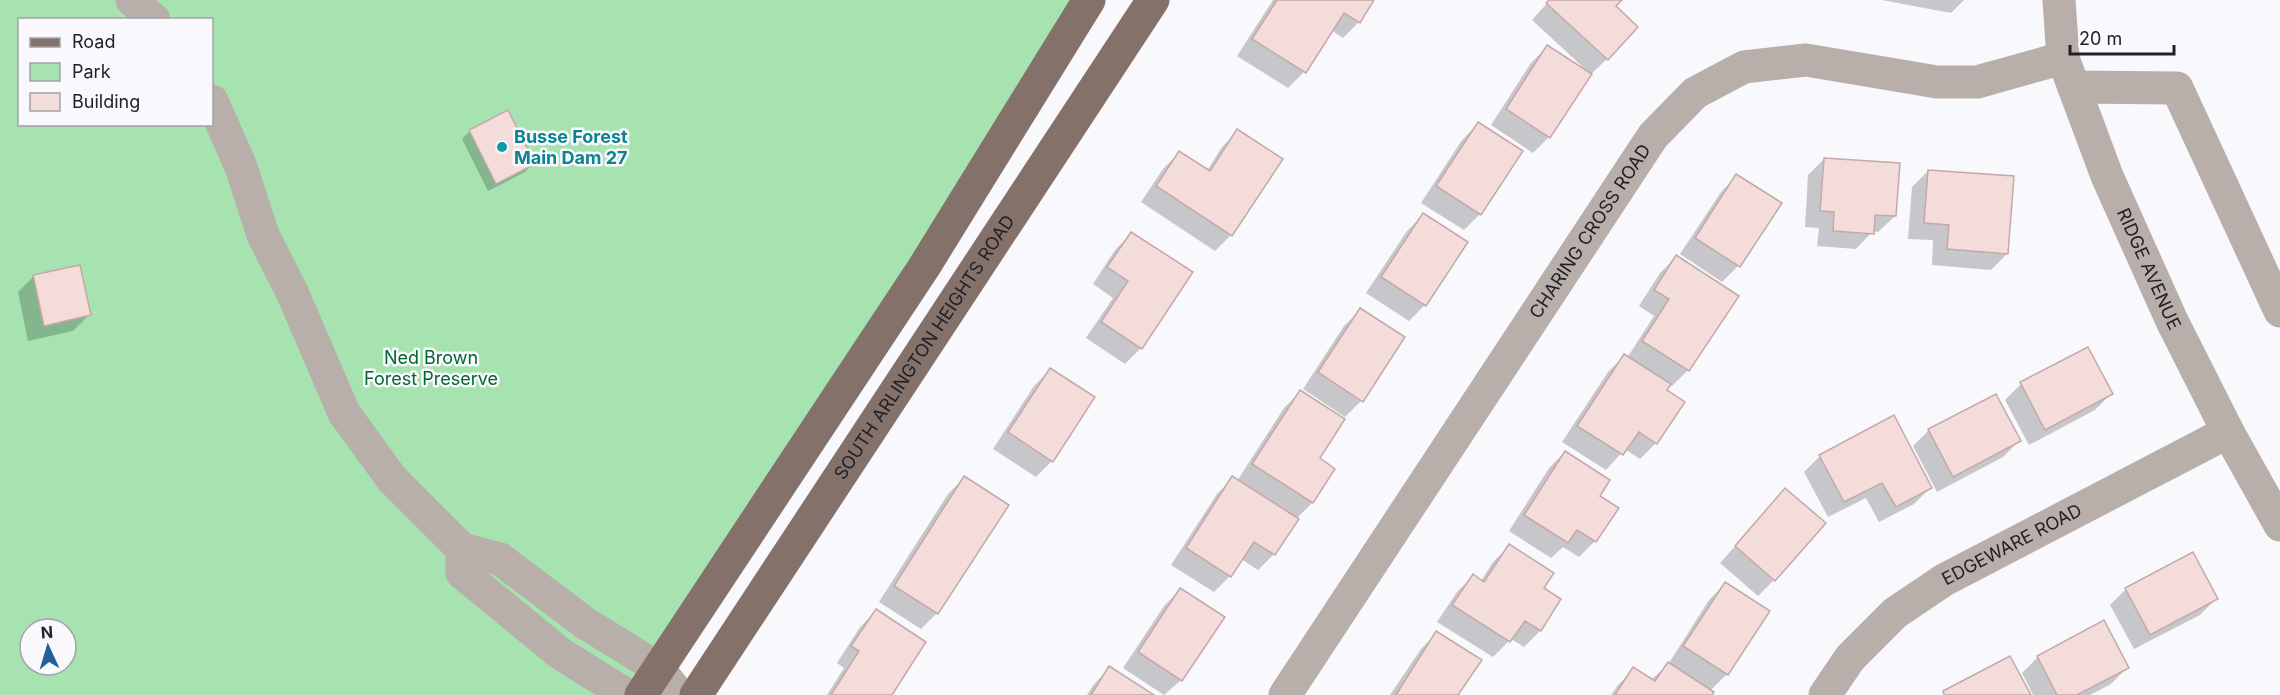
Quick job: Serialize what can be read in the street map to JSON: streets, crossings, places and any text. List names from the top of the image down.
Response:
{
  "streets": {
    "main road": ["SOUTH ARLINGTON HEIGHTS ROAD"],
    "street": ["CHARING CROSS ROAD", "RIDGE AVENUE", "EDGEWARE ROAD"]
  },
  "crossings": [
    ["CHARING CROSS ROAD", "RIDGE AVENUE"],
    ["RIDGE AVENUE", "EDGEWARE ROAD"]
  ],
  "parks": ["Ned Brown Forest Preserve"],
  "places": ["Busse Forest Main Dam 27"],
  "legend": ["Road", "Park", "Building"],
  "scale_bar": "20 m",
  "north": "top"
}
